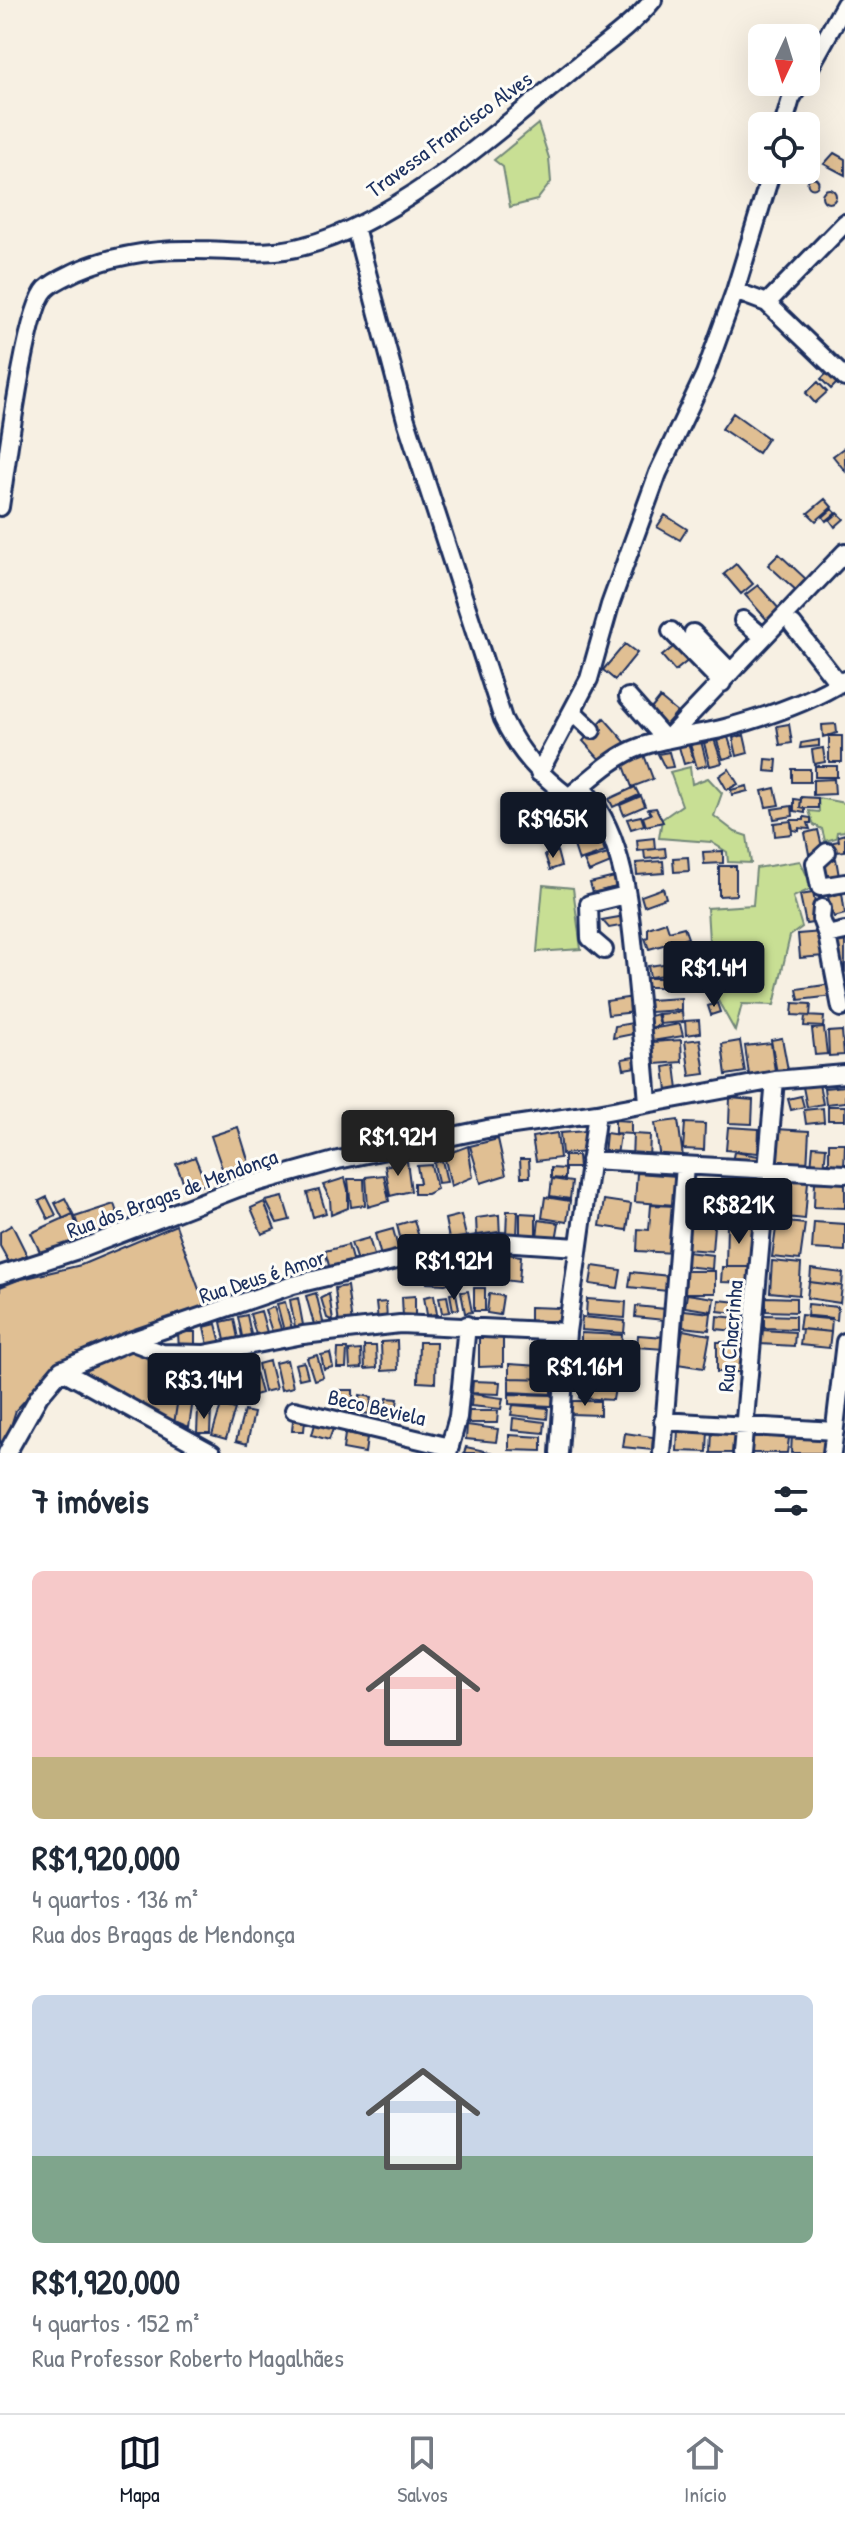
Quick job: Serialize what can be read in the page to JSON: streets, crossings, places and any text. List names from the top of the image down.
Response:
{
  "streets": {
    "street": [
      "Travessa Francisco Alves",
      "Rua dos Bragas de Mendonça",
      "Rua Deus é Amor",
      "Rua Chacrinha",
      "Beco Beviela"
    ]
  },
  "crossings": [
    ["Rua dos Bragas de Mendonça", "Rua Chacrinha"]
  ],
  "north": "bottom",
  "page": {
    "price": [
      "R$965K",
      "R$1.4M",
      "R$1.92M",
      "R$821K",
      "R$1.92M",
      "R$1.16M",
      "R$3.14M"
    ],
    "heading": "7 imóveis",
    "list": [
      {
        "name": "R$1,920,000",
        "note": "4 quartos · 136 m² · Rua dos Bragas de Mendonça"
      },
      {
        "name": "R$1,920,000",
        "note": "4 quartos · 152 m² · Rua Professor Roberto Magalhães"
      }
    ],
    "tabs": ["Mapa", "Salvos", "Início"]
  }
}
